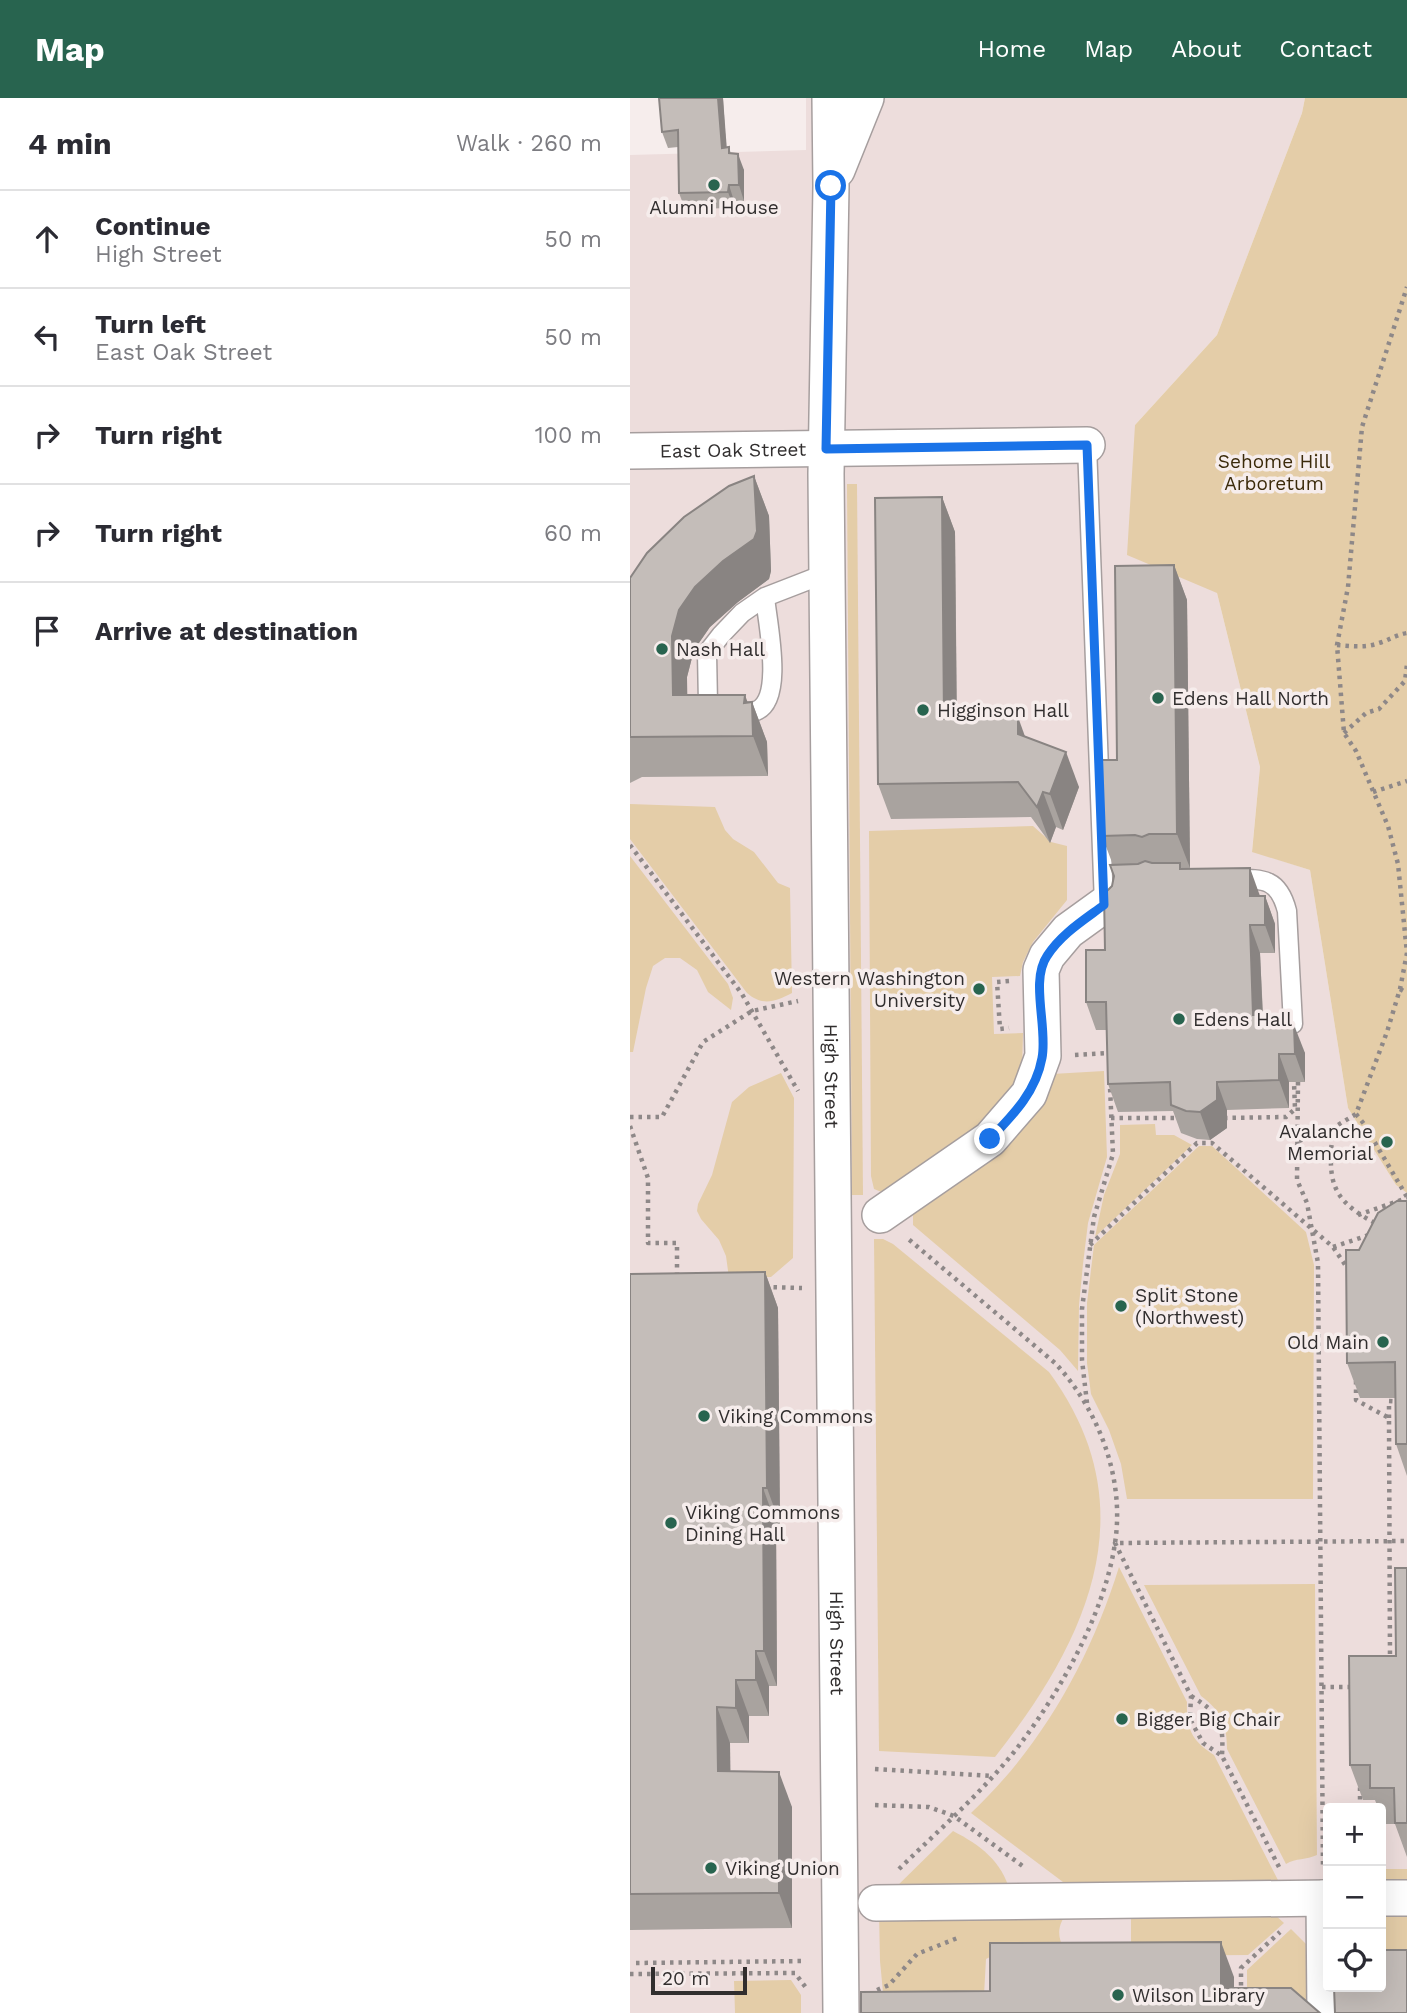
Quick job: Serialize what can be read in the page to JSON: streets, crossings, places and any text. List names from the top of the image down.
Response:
{
  "streets": {
    "street": ["East Oak Street", "High Street"]
  },
  "crossings": [
    ["East Oak Street", "High Street"]
  ],
  "parks": ["Sehome Hill Arboretum"],
  "places": [
    "Alumni House",
    "Nash Hall",
    "Edens Hall North",
    "Higginson Hall",
    "Western Washington University",
    "Edens Hall",
    "Avalanche Memorial",
    "Split Stone (Northwest)",
    "Old Main",
    "Viking Commons",
    "Viking Commons Dining Hall",
    "Bigger Big Chair",
    "Viking Union",
    "Wilson Library"
  ],
  "scale_bar": "20 m",
  "page": {
    "header": "Map",
    "nav": [
      "Home",
      "Map",
      "About",
      "Contact"
    ],
    "heading": ["4 min", "Walk · 260 m"],
    "list": [
      ["Continue", "High Street", "50 m"],
      ["Turn left", "East Oak Street", "50 m"],
      ["Turn right", "100 m"],
      ["Turn right", "60 m"],
      "Arrive at destination"
    ],
    "map_buttons": ["+", "−"],
    "scale": "20 m"
  }
}
